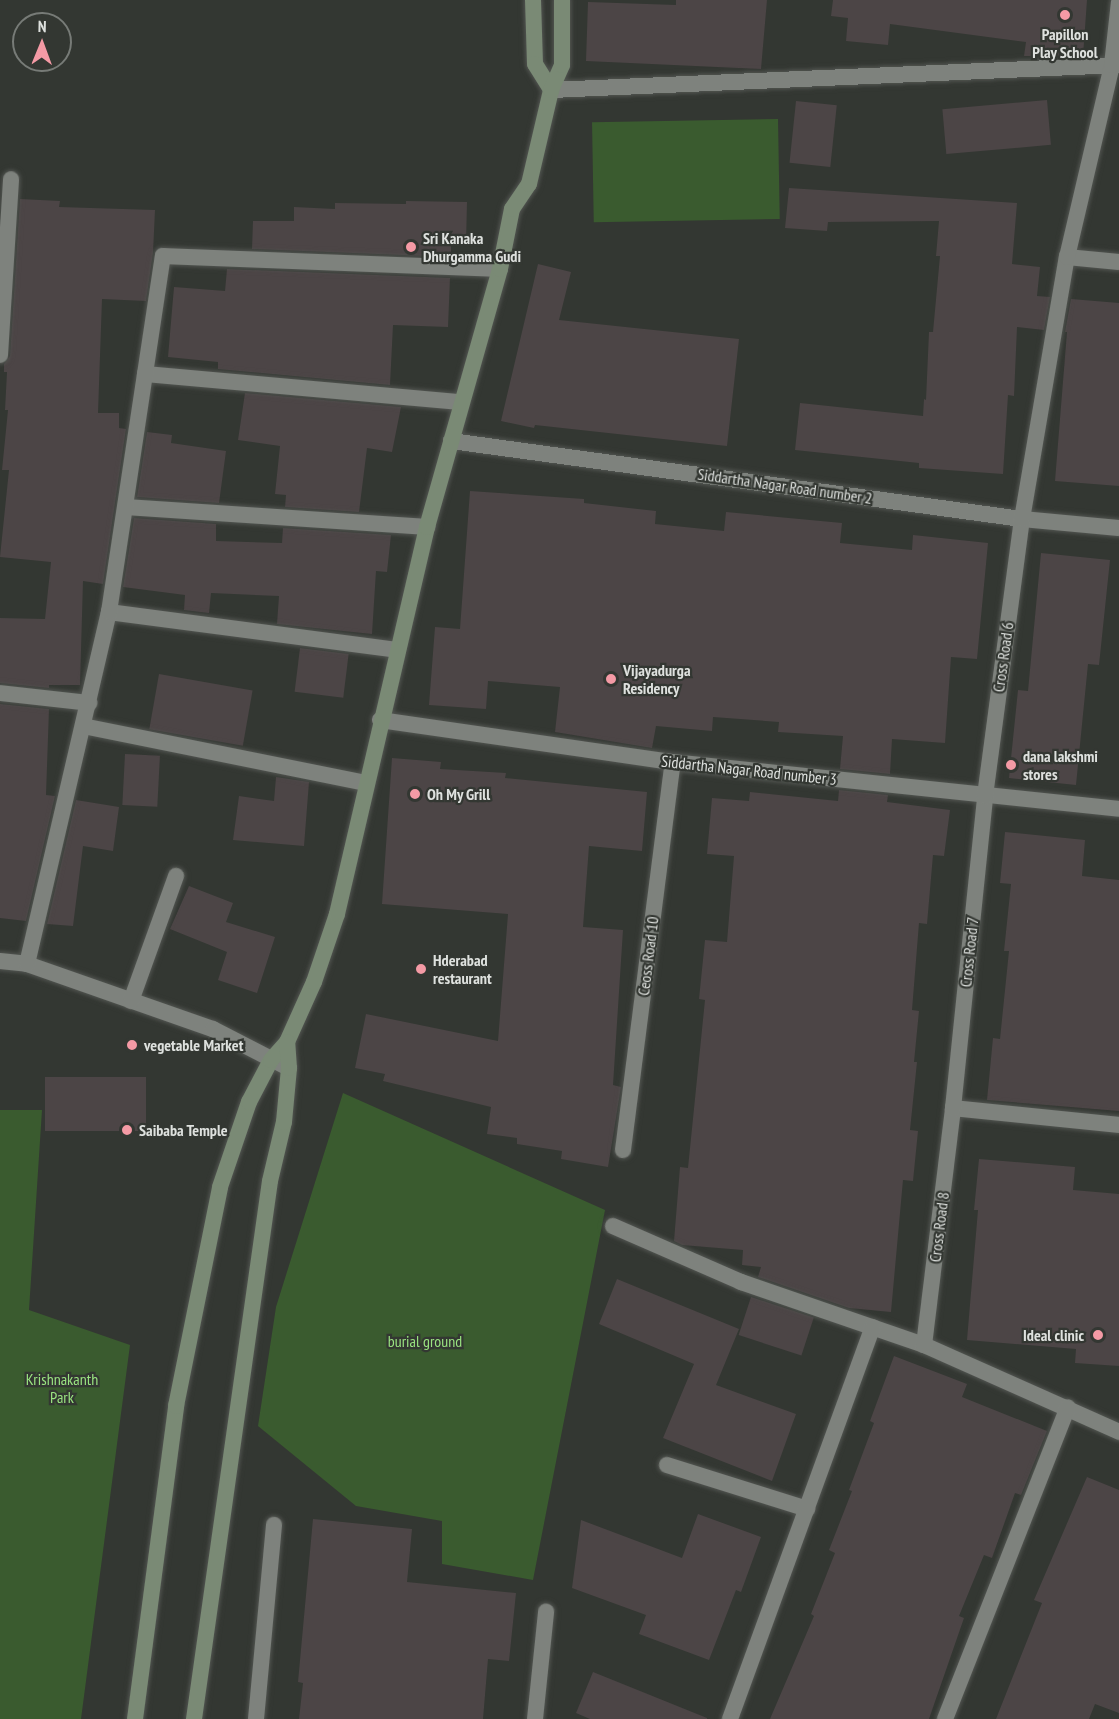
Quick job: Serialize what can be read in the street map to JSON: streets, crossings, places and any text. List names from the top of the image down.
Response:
{
  "streets": {
    "street": [
      "Siddartha Nagar Road number 2",
      "Cross Road 6",
      "Siddartha Nagar Road number 3",
      "Cross Road 7",
      "Ceoss Road 10",
      "Cross Road 8"
    ]
  },
  "crossings": [
    ["Siddartha Nagar Road number 2", "Cross Road 6"],
    ["Cross Road 6", "Siddartha Nagar Road number 3"],
    ["Cross Road 6", "Cross Road 7"],
    ["Siddartha Nagar Road number 3", "Cross Road 7"],
    ["Siddartha Nagar Road number 3", "Ceoss Road 10"],
    ["Cross Road 7", "Cross Road 8"]
  ],
  "parks": ["burial ground", "Krishnakanth Park"],
  "places": [
    "Papillon Play School",
    "Sri Kanaka Dhurgamma Gudi",
    "Vijayadurga Residency",
    "dana lakshmi stores",
    "Oh My Grill",
    "Hderabad restaurant",
    "vegetable Market",
    "Saibaba Temple",
    "Ideal clinic"
  ],
  "north": "top"
}
